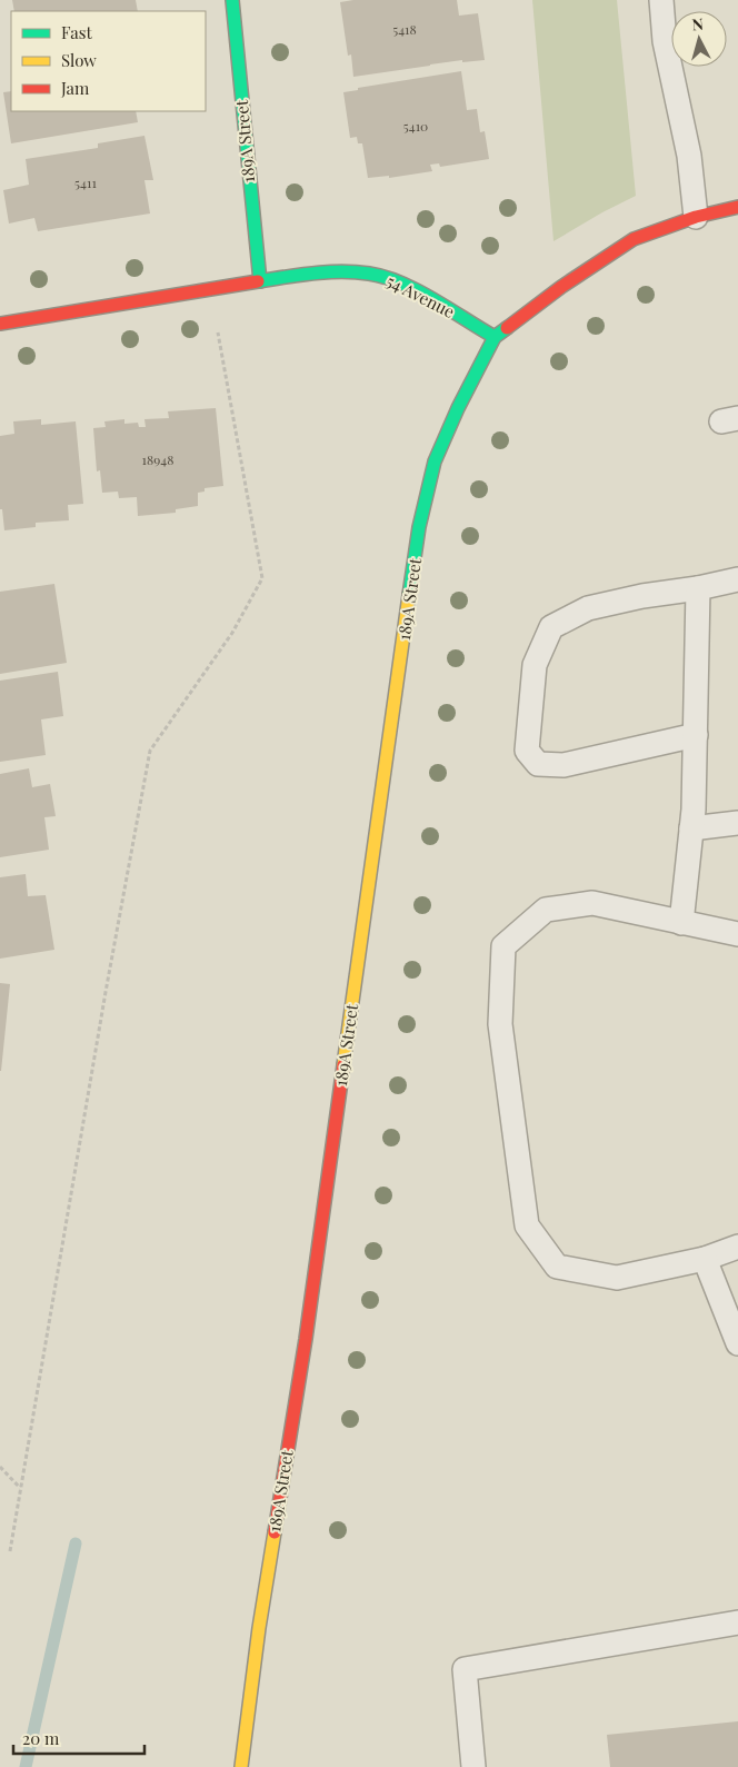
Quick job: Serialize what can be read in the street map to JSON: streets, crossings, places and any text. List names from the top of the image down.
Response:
{
  "streets": {
    "street": ["189A Street", "54 Avenue"]
  },
  "crossings": [
    ["189A Street", "54 Avenue"]
  ],
  "house_numbers": [
    "5418",
    "5410",
    "5411",
    "18948"
  ],
  "legend": ["Fast", "Slow", "Jam"],
  "scale_bar": "20 m",
  "north": "top"
}
